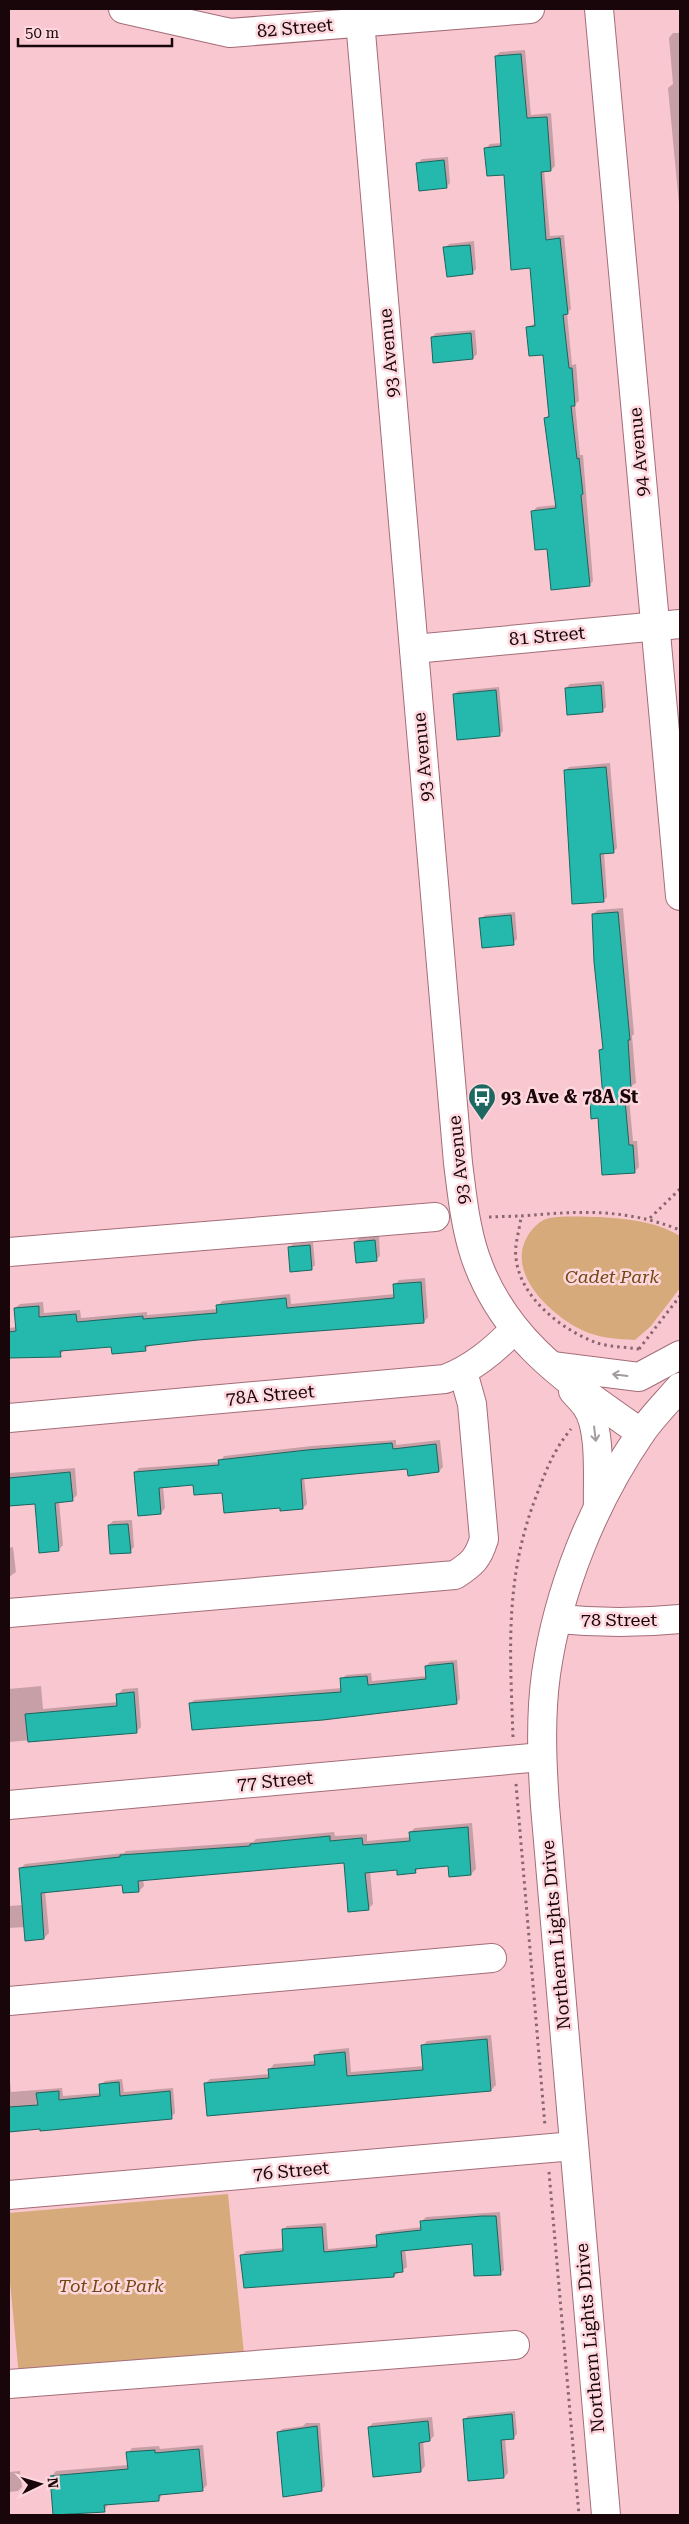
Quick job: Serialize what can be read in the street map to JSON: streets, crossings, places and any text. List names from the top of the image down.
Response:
{
  "streets": {
    "street": [
      "82 Street",
      "93 Avenue",
      "94 Avenue",
      "81 Street",
      "78A Street",
      "78 Street",
      "77 Street",
      "Northern Lights Drive",
      "76 Street"
    ]
  },
  "crossings": [
    ["82 Street", "93 Avenue"],
    ["93 Avenue", "81 Street"],
    ["93 Avenue", "78A Street"],
    ["93 Avenue", "Northern Lights Drive"],
    ["94 Avenue", "81 Street"],
    ["78 Street", "Northern Lights Drive"],
    ["77 Street", "Northern Lights Drive"],
    ["Northern Lights Drive", "76 Street"]
  ],
  "parks": ["Cadet Park", "Tot Lot Park"],
  "places": {
    "bus stop": ["93 Ave & 78A St"]
  },
  "scale_bar": "50 m",
  "north": "right"
}
